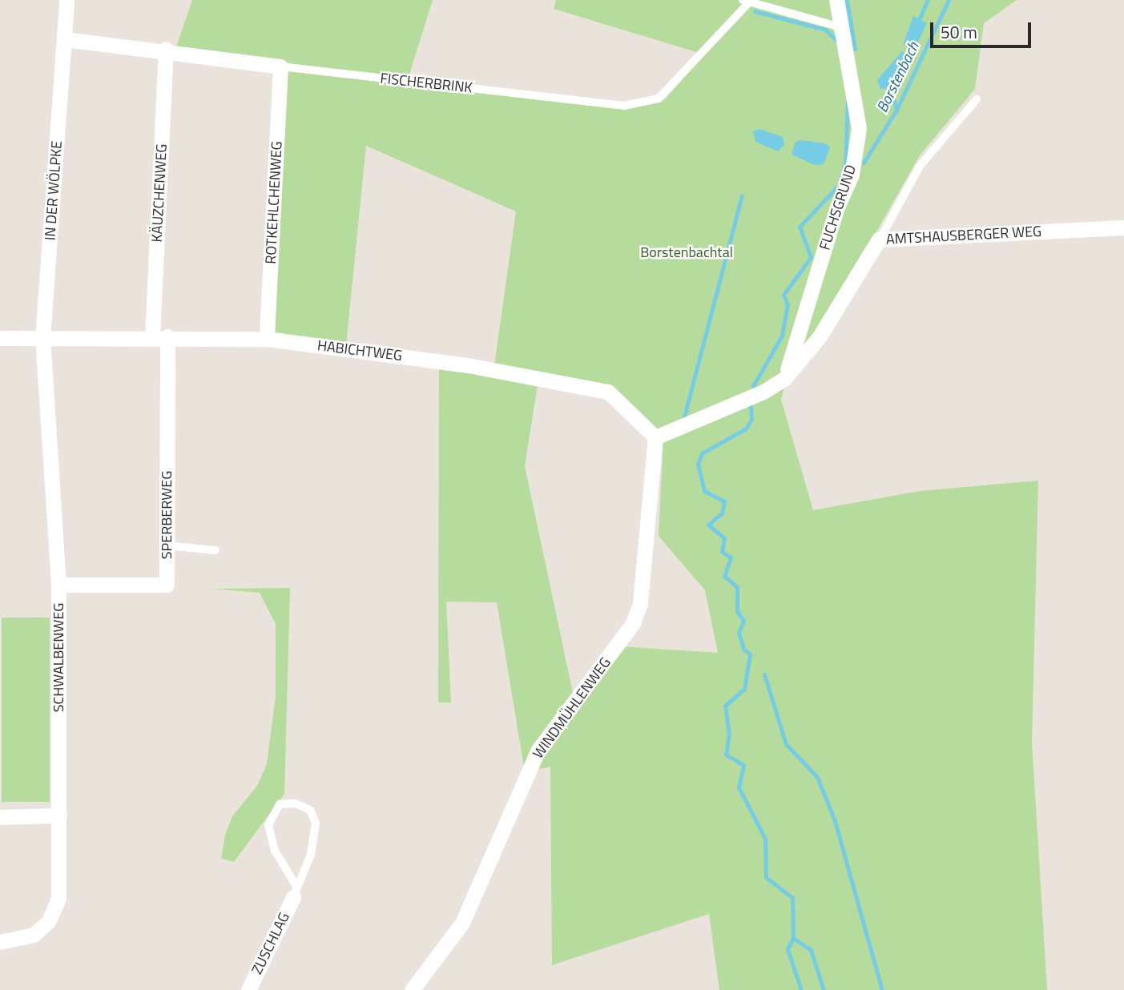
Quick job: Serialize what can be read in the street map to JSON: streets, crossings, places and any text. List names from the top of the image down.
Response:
{
  "streets": {
    "street": [
      "FISCHERBRINK",
      "IN DER WÖLPKE",
      "KÄUZCHENWEG",
      "ROTKEHLCHENWEG",
      "FUCHSGRUND",
      "AMTSHAUSBERGER WEG",
      "HABICHTWEG",
      "SPERBERWEG",
      "SCHWALBENWEG",
      "WINDMÜHLENWEG",
      "ZUSCHLAG"
    ]
  },
  "crossings": [
    ["FISCHERBRINK", "IN DER WÖLPKE"],
    ["FISCHERBRINK", "KÄUZCHENWEG"],
    ["FISCHERBRINK", "ROTKEHLCHENWEG"],
    ["IN DER WÖLPKE", "HABICHTWEG"],
    ["IN DER WÖLPKE", "SCHWALBENWEG"],
    ["KÄUZCHENWEG", "HABICHTWEG"],
    ["KÄUZCHENWEG", "SPERBERWEG"],
    ["ROTKEHLCHENWEG", "HABICHTWEG"],
    ["FUCHSGRUND", "AMTSHAUSBERGER WEG"],
    ["AMTSHAUSBERGER WEG", "HABICHTWEG"],
    ["AMTSHAUSBERGER WEG", "WINDMÜHLENWEG"],
    ["HABICHTWEG", "SPERBERWEG"],
    ["HABICHTWEG", "SCHWALBENWEG"],
    ["HABICHTWEG", "WINDMÜHLENWEG"],
    ["SPERBERWEG", "SCHWALBENWEG"]
  ],
  "water": ["Borstenbach"],
  "parks": ["Borstenbachtal"],
  "scale_bar": "50 m"
}
